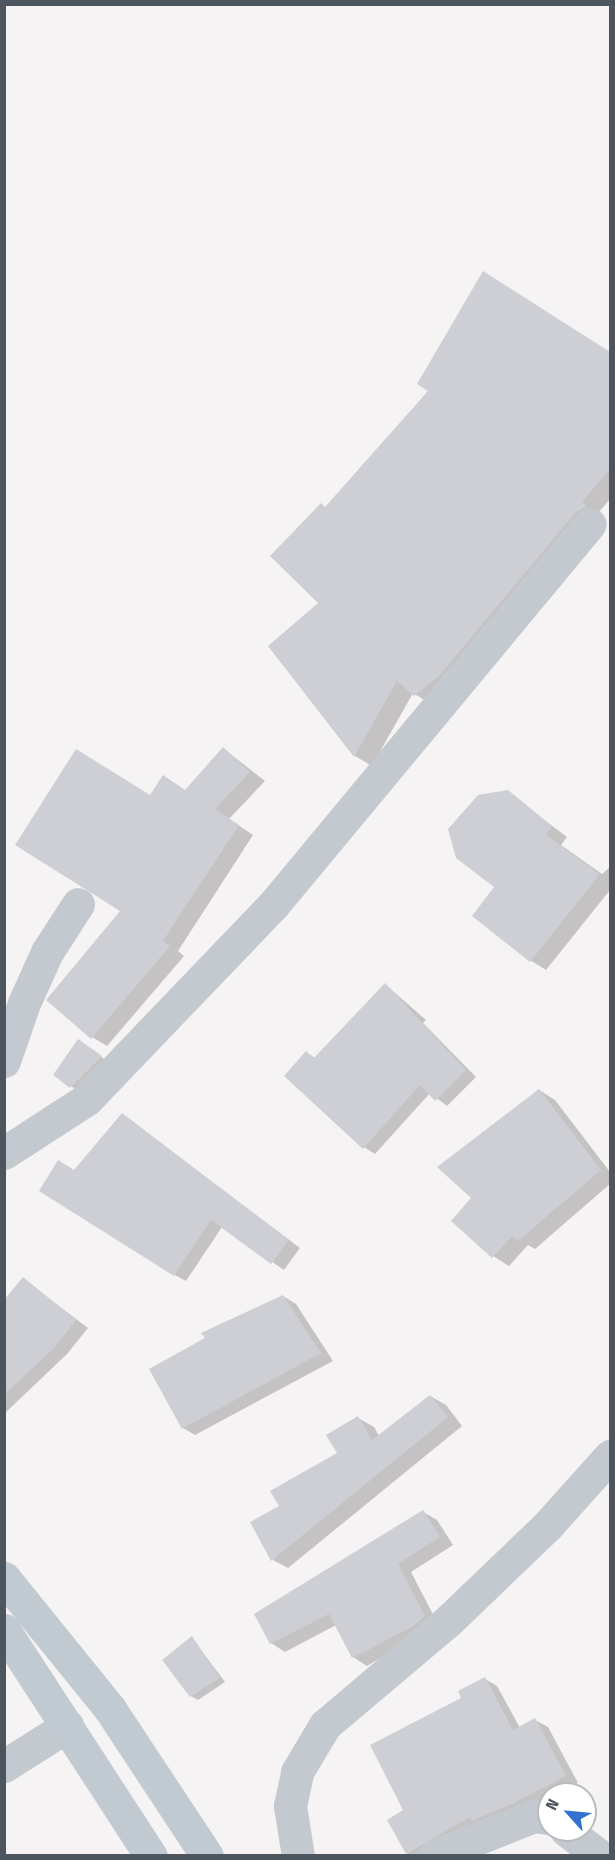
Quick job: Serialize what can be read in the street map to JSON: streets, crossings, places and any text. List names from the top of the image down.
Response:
{
  "north": "top left"
}
